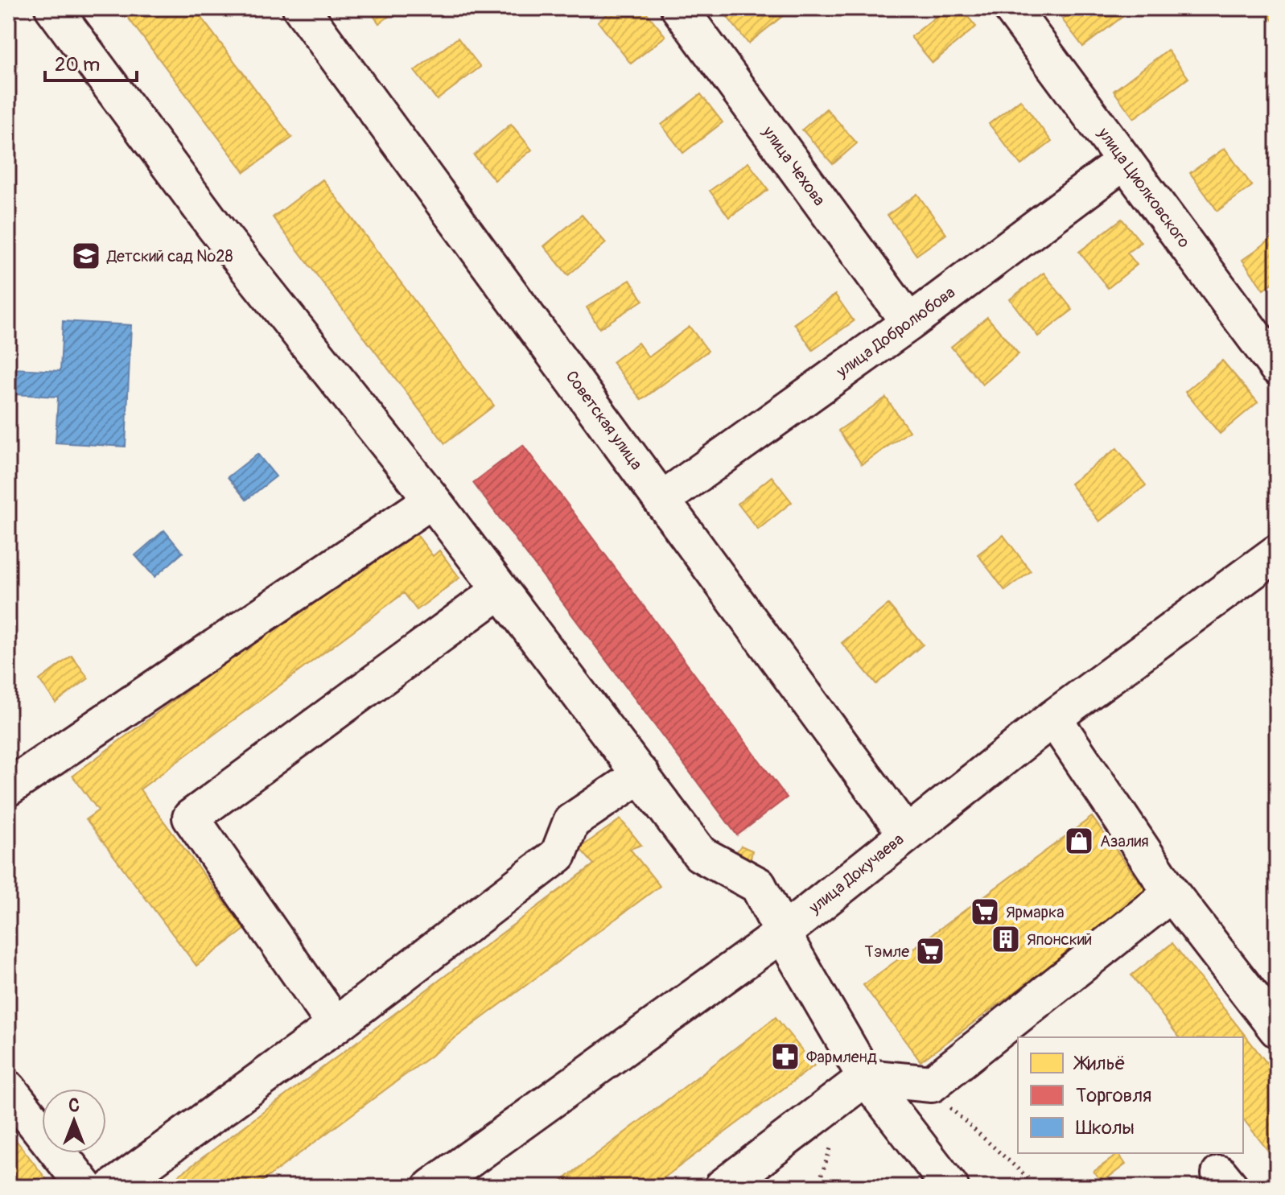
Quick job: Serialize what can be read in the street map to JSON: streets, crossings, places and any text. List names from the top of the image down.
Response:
{
  "streets": {
    "street": [
      "улица Чехова",
      "улица Циолковского",
      "улица Добролюбова",
      "Советская улица",
      "улица Докучаева"
    ]
  },
  "crossings": [
    ["улица Чехова", "улица Добролюбова"],
    ["улица Циолковского", "улица Добролюбова"],
    ["улица Добролюбова", "Советская улица"],
    ["Советская улица", "улица Докучаева"]
  ],
  "places": {
    "school or university": ["Детский сад №28"],
    "shop": ["Азалия"],
    "supermarket": ["Ярмарка", "Тэмле"],
    "building": ["Японский"],
    "pharmacy": ["Фармленд"]
  },
  "legend": ["Жильё", "Торговля", "Школы"],
  "scale_bar": "20 m",
  "north": "top"
}
